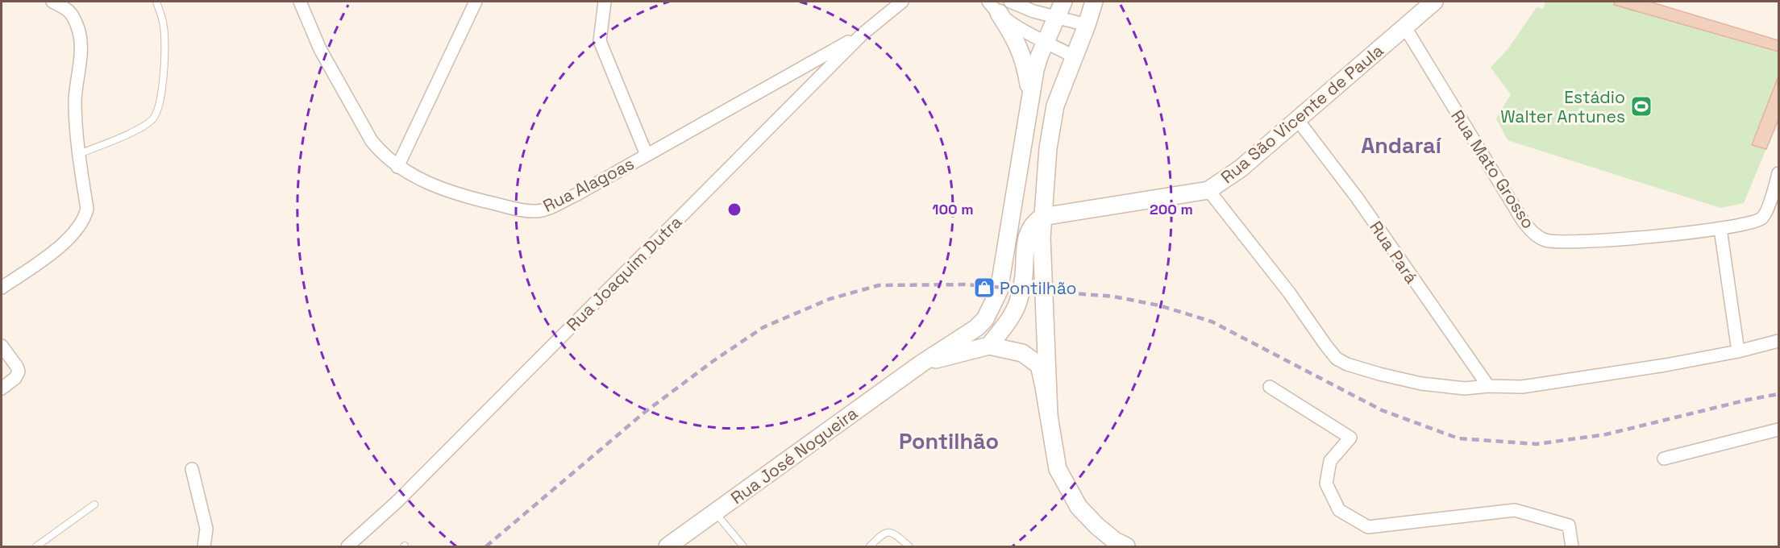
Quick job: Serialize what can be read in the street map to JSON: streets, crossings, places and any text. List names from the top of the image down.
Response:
{
  "streets": {
    "main road": ["Rua São Vicente de Paula", "Rua José Nogueira"],
    "street": [
      "Rua Mato Grosso",
      "Rua Alagoas",
      "Rua Pará",
      "Rua Joaquim Dutra"
    ]
  },
  "crossings": [
    ["Rua São Vicente de Paula", "Rua Mato Grosso"],
    ["Rua São Vicente de Paula", "Rua Pará"],
    ["Rua Alagoas", "Rua Joaquim Dutra"]
  ],
  "districts": ["Andaraí", "Pontilhão"],
  "places": {
    "sports": ["Estádio Walter Antunes"],
    "shop": ["Pontilhão"]
  },
  "rings": ["100 m", "200 m"]
}
